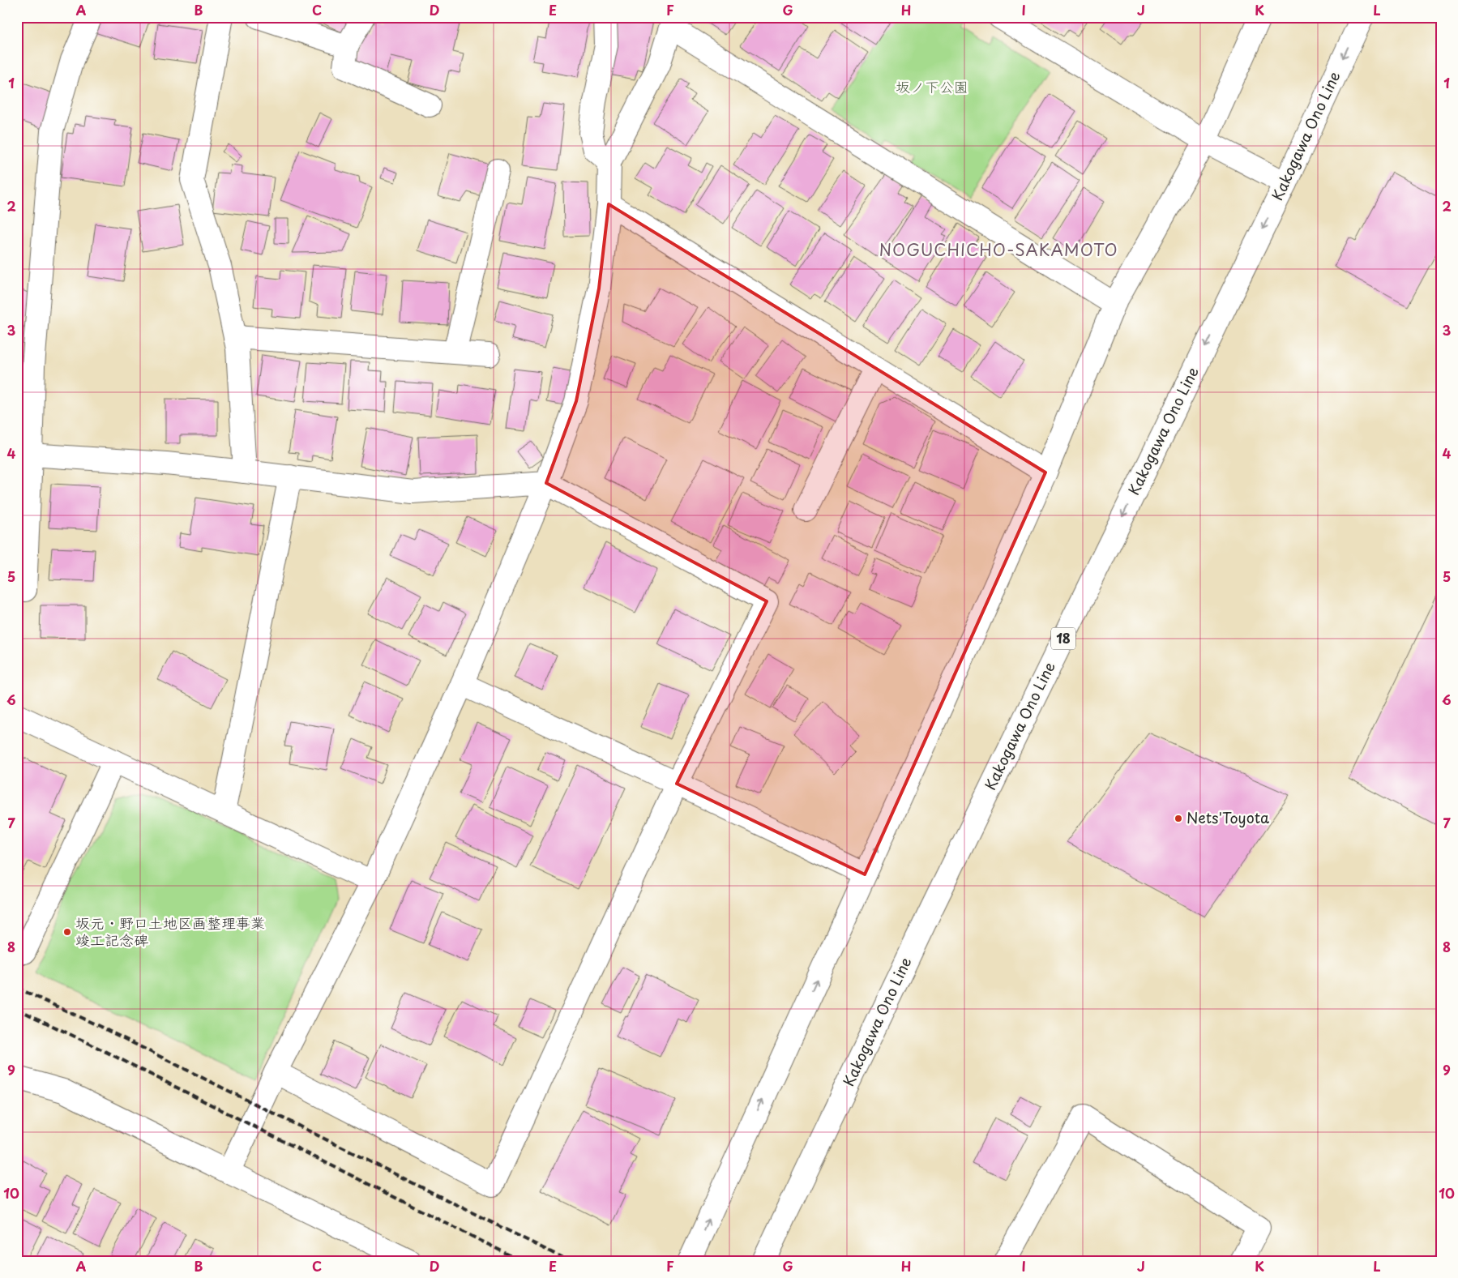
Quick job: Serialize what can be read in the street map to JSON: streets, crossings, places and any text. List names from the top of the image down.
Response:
{
  "streets": {
    "street": ["Kakogawa Ono Line", "18"]
  },
  "districts": ["NOGUCHICHO-SAKAMOTO"],
  "parks": ["坂ノ下公園"],
  "places": ["Nets'Toyota", "坂元・野口土地区画整理事業 竣工記念碑"],
  "grid": {
    "columns": [
      "A",
      "B",
      "C",
      "D",
      "E",
      "F",
      "G",
      "H",
      "I",
      "J",
      "K",
      "L"
    ],
    "rows": [
      "1",
      "2",
      "3",
      "4",
      "5",
      "6",
      "7",
      "8",
      "9",
      "10"
    ]
  }
}
